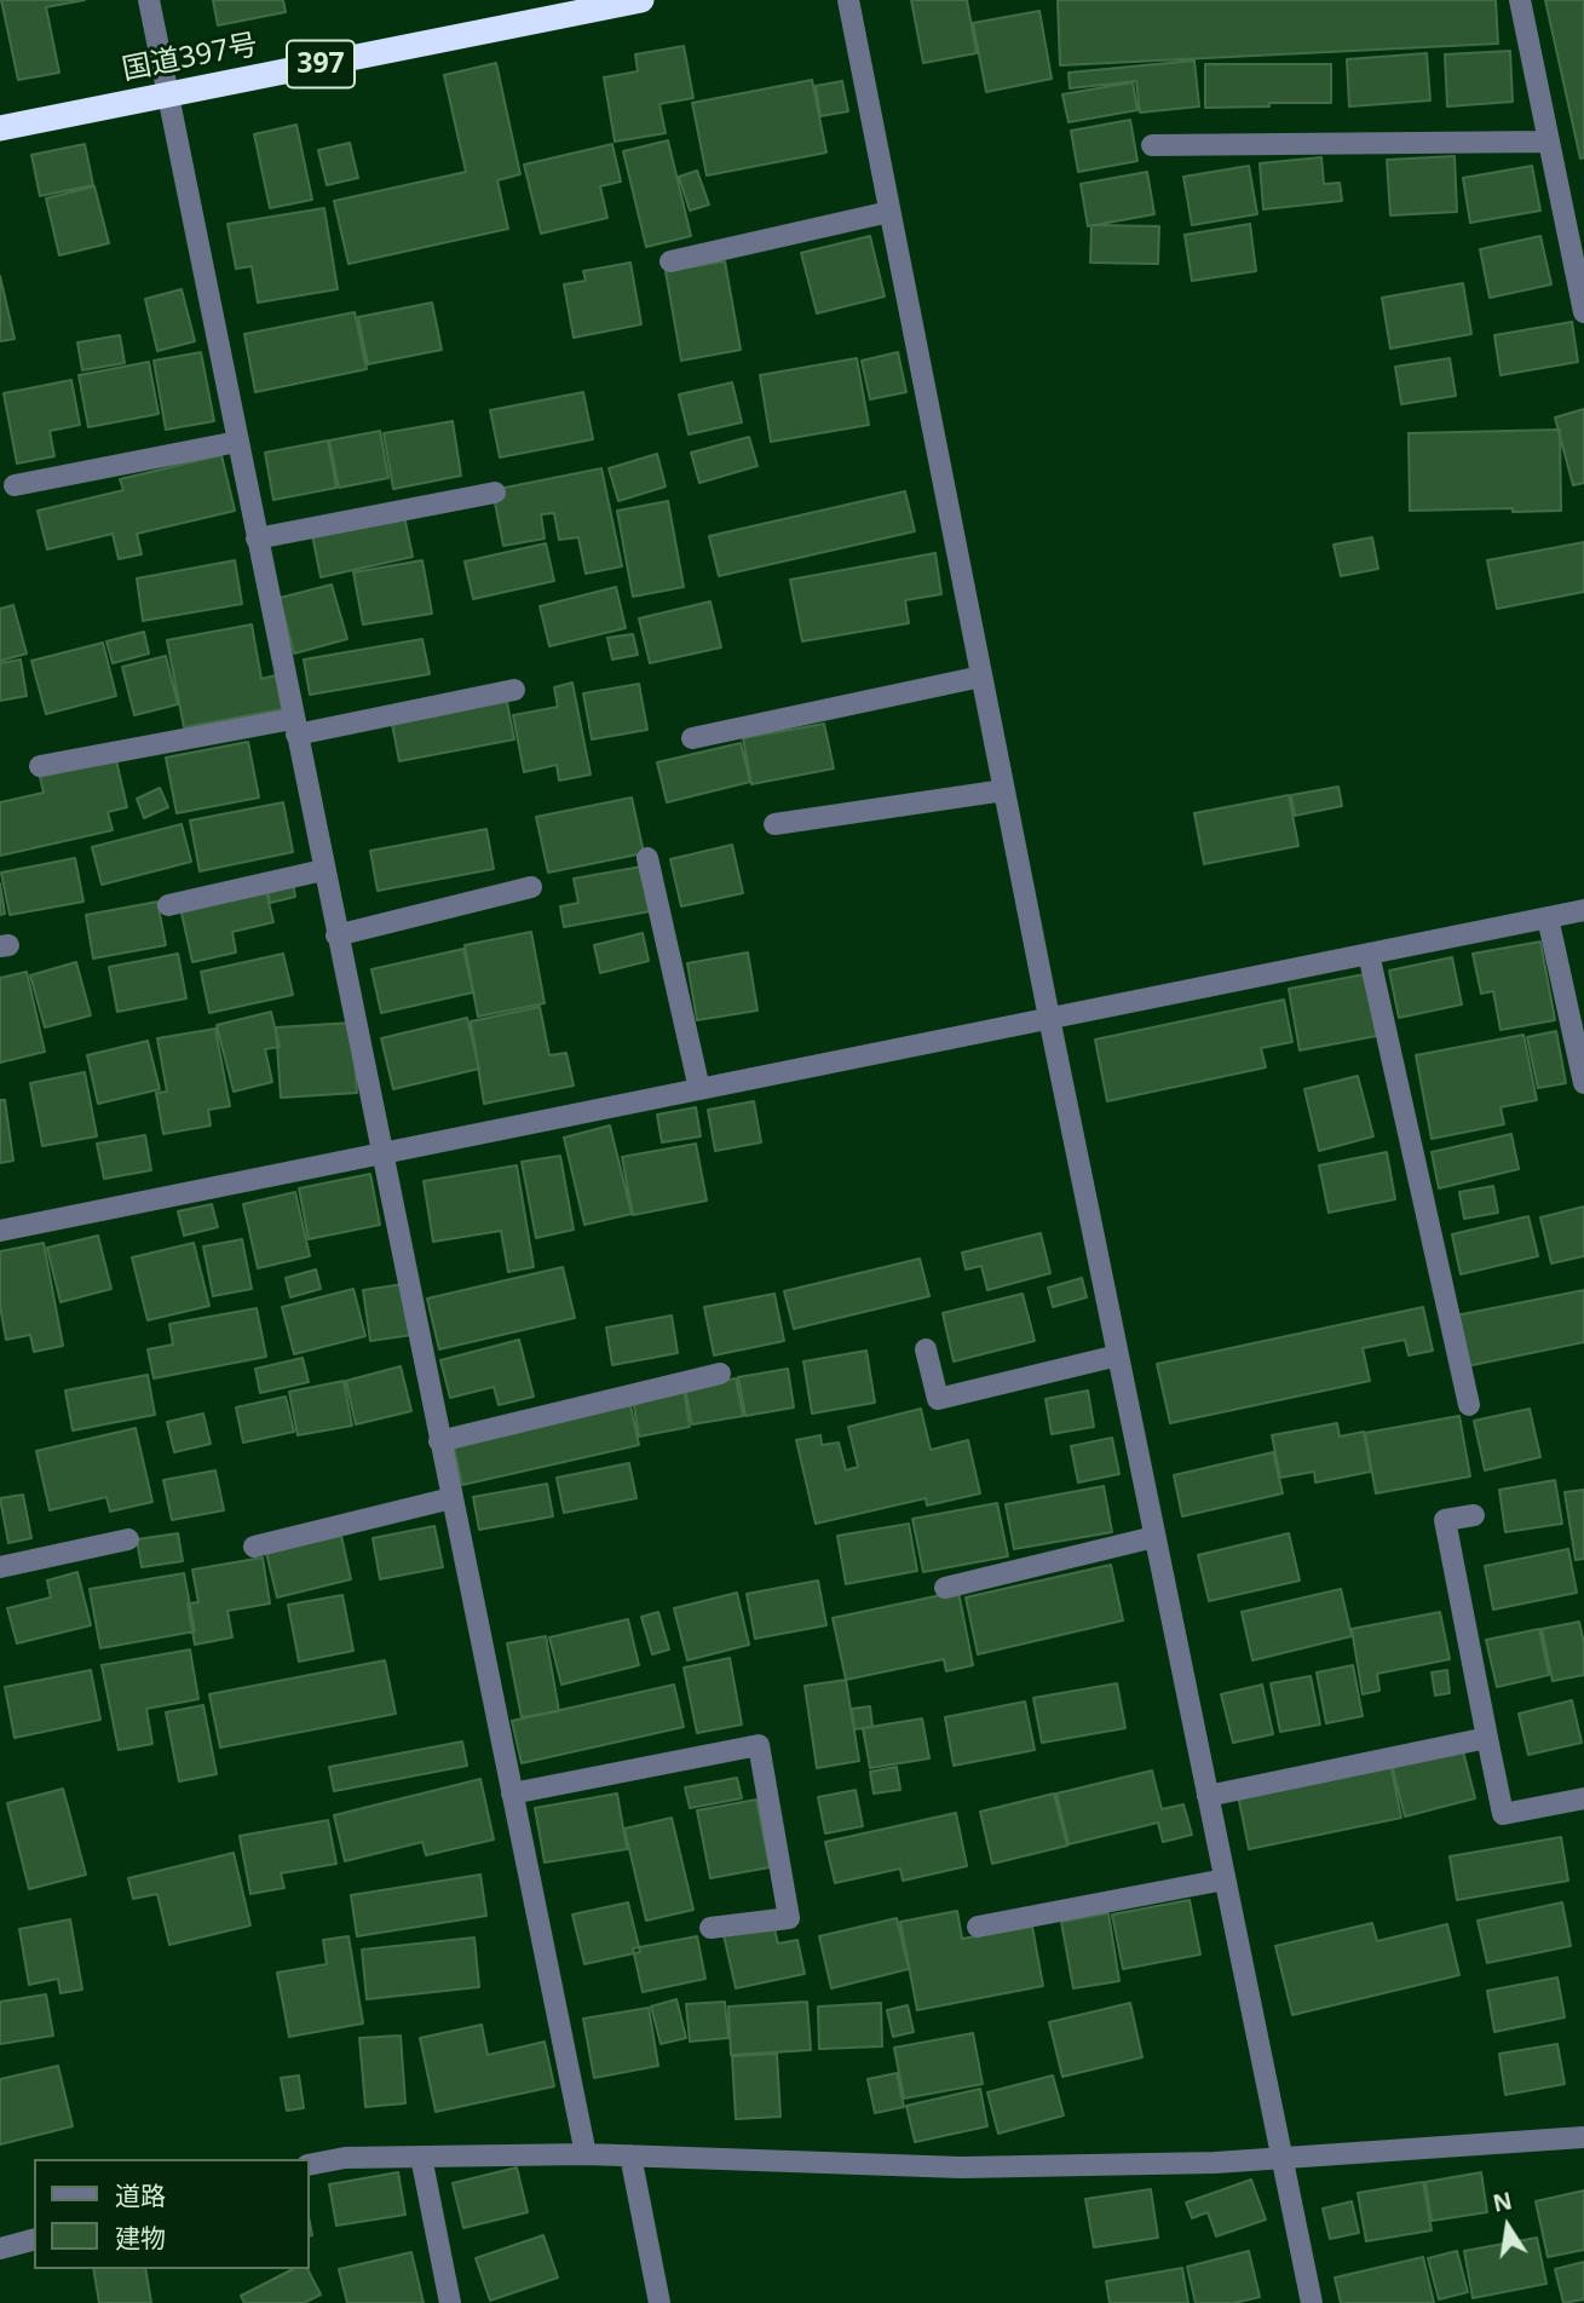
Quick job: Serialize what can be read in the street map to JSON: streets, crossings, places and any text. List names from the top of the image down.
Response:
{
  "streets": {
    "highway": ["国道397号", "397"]
  },
  "legend": ["道路", "建物"],
  "north": "top"
}
